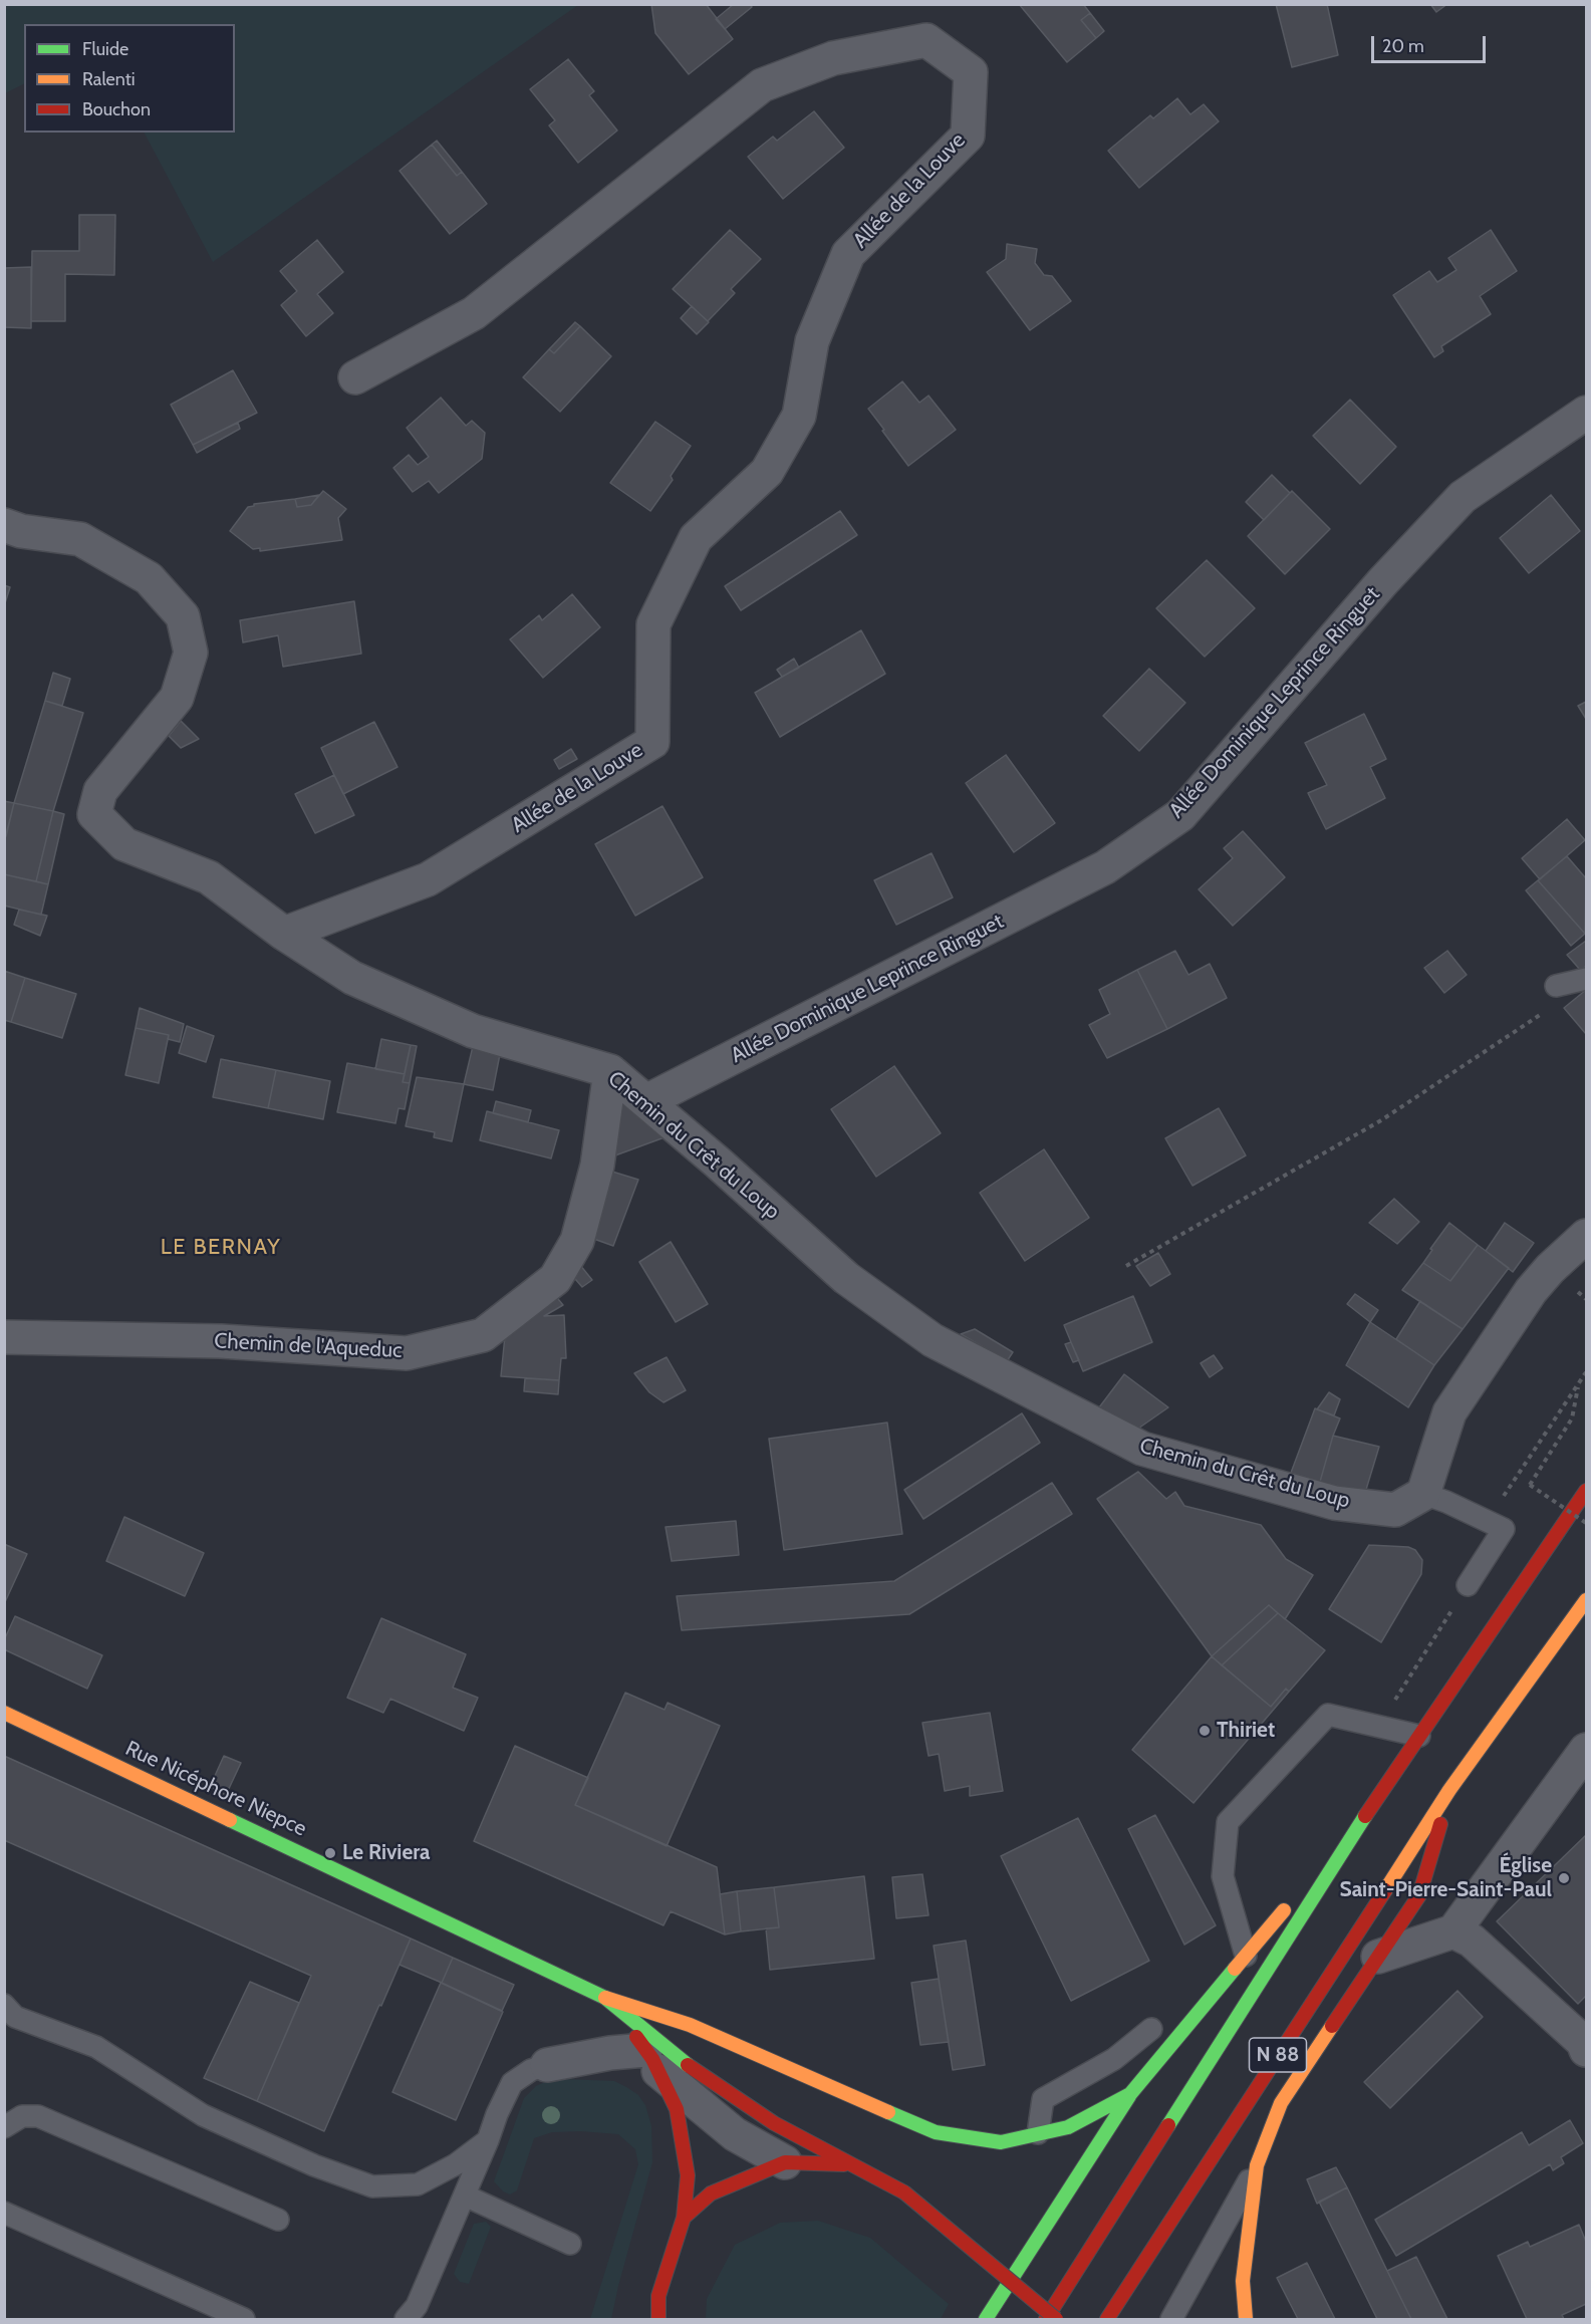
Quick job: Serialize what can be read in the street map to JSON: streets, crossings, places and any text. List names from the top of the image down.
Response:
{
  "streets": {
    "main road": ["Rue Nicéphore Niepce", "N 88"],
    "street": [
      "Allée de la Louve",
      "Allée Dominique Leprince Ringuet",
      "Chemin du Crêt du Loup",
      "Chemin de l'Aqueduc"
    ]
  },
  "crossings": [
    ["Allée de la Louve", "Chemin du Crêt du Loup"],
    ["Allée Dominique Leprince Ringuet", "Chemin du Crêt du Loup"],
    ["Chemin du Crêt du Loup", "Chemin de l'Aqueduc"]
  ],
  "districts": ["LE BERNAY"],
  "places": ["Thiriet", "Le Riviera", "Église Saint-Pierre-Saint-Paul"],
  "legend": ["Fluide", "Ralenti", "Bouchon"],
  "scale_bar": "20 m"
}
